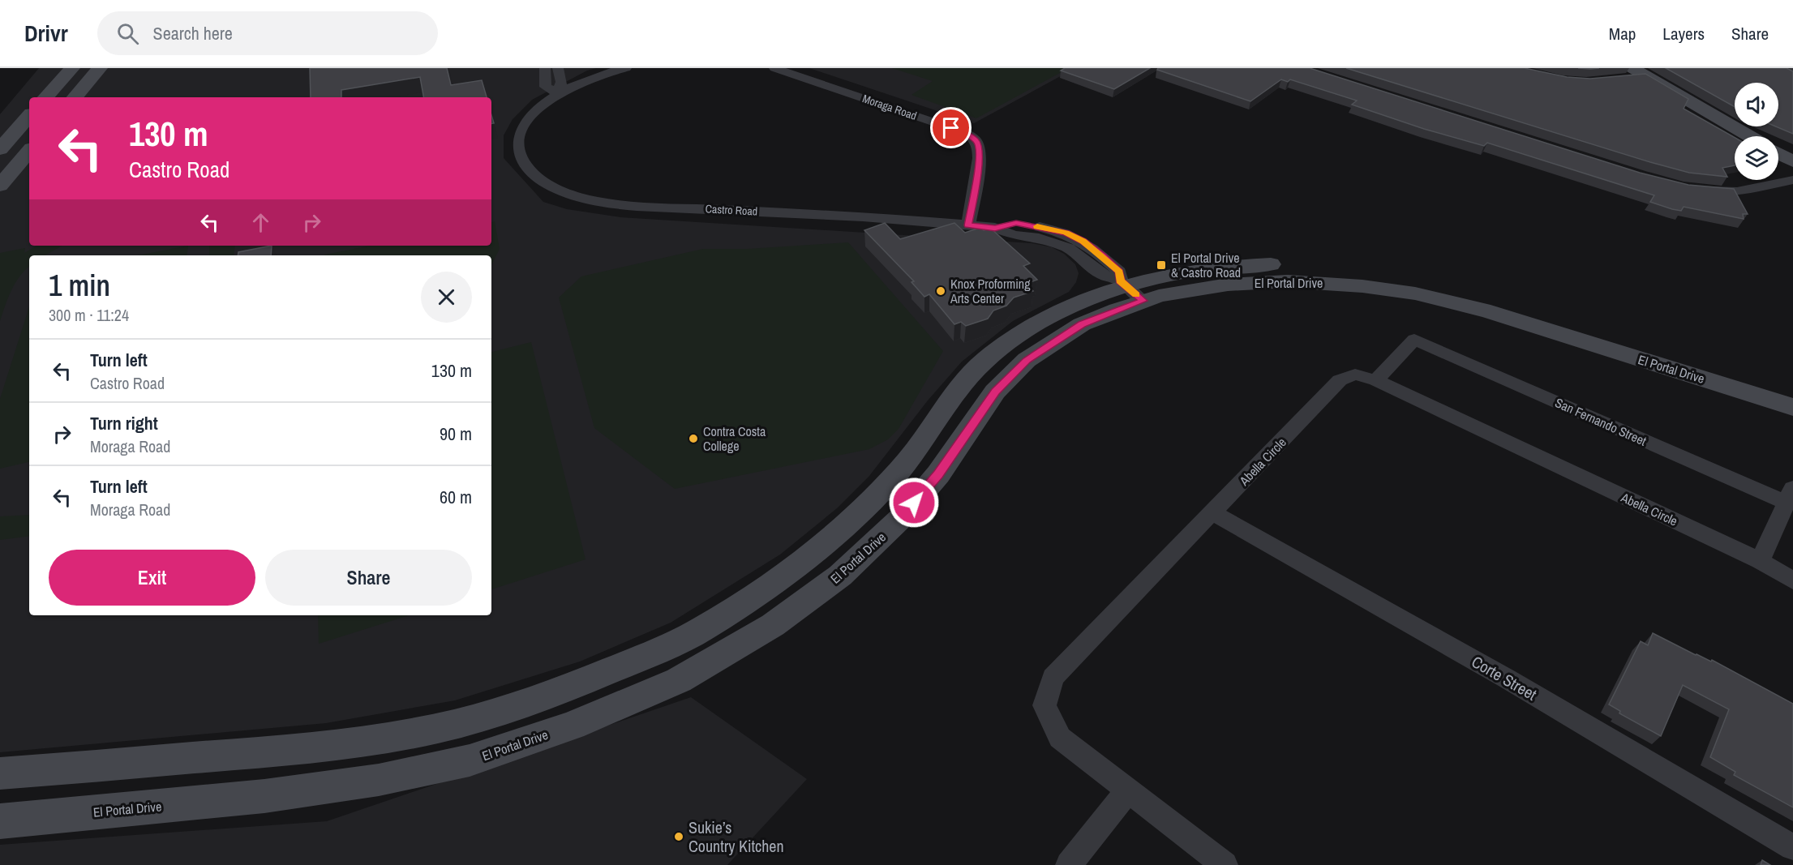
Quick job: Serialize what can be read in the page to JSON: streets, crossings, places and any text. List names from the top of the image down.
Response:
{
  "streets": {
    "main road": ["El Portal Drive"],
    "street": [
      "Moraga Road",
      "Castro Road",
      "San Fernando Street",
      "Abella Circle",
      "Corte Street"
    ]
  },
  "crossings": [
    ["Moraga Road", "Castro Road"],
    ["Castro Road", "El Portal Drive"],
    ["San Fernando Street", "Abella Circle"],
    ["Abella Circle", "Corte Street"]
  ],
  "places": {
    "transit": ["El Portal Drive & Castro Road"],
    "other": ["Knox Proforming Arts Center", "Contra Costa College", "Sukie’s Country Kitchen"]
  },
  "page": {
    "header": "Drivr",
    "search": "Search here",
    "nav": ["Map", "Layers", "Share"],
    "turn": ["130 m", "Castro Road"],
    "heading": ["1 min", "300 m · 11:24"],
    "list": [
      {
        "name": "Turn left",
        "note": "Castro Road",
        "value": "130 m"
      },
      {
        "name": "Turn right",
        "note": "Moraga Road",
        "value": "90 m"
      },
      {
        "name": "Turn left",
        "note": "Moraga Road",
        "value": "60 m"
      }
    ],
    "buttons": ["Exit", "Share"]
  }
}
